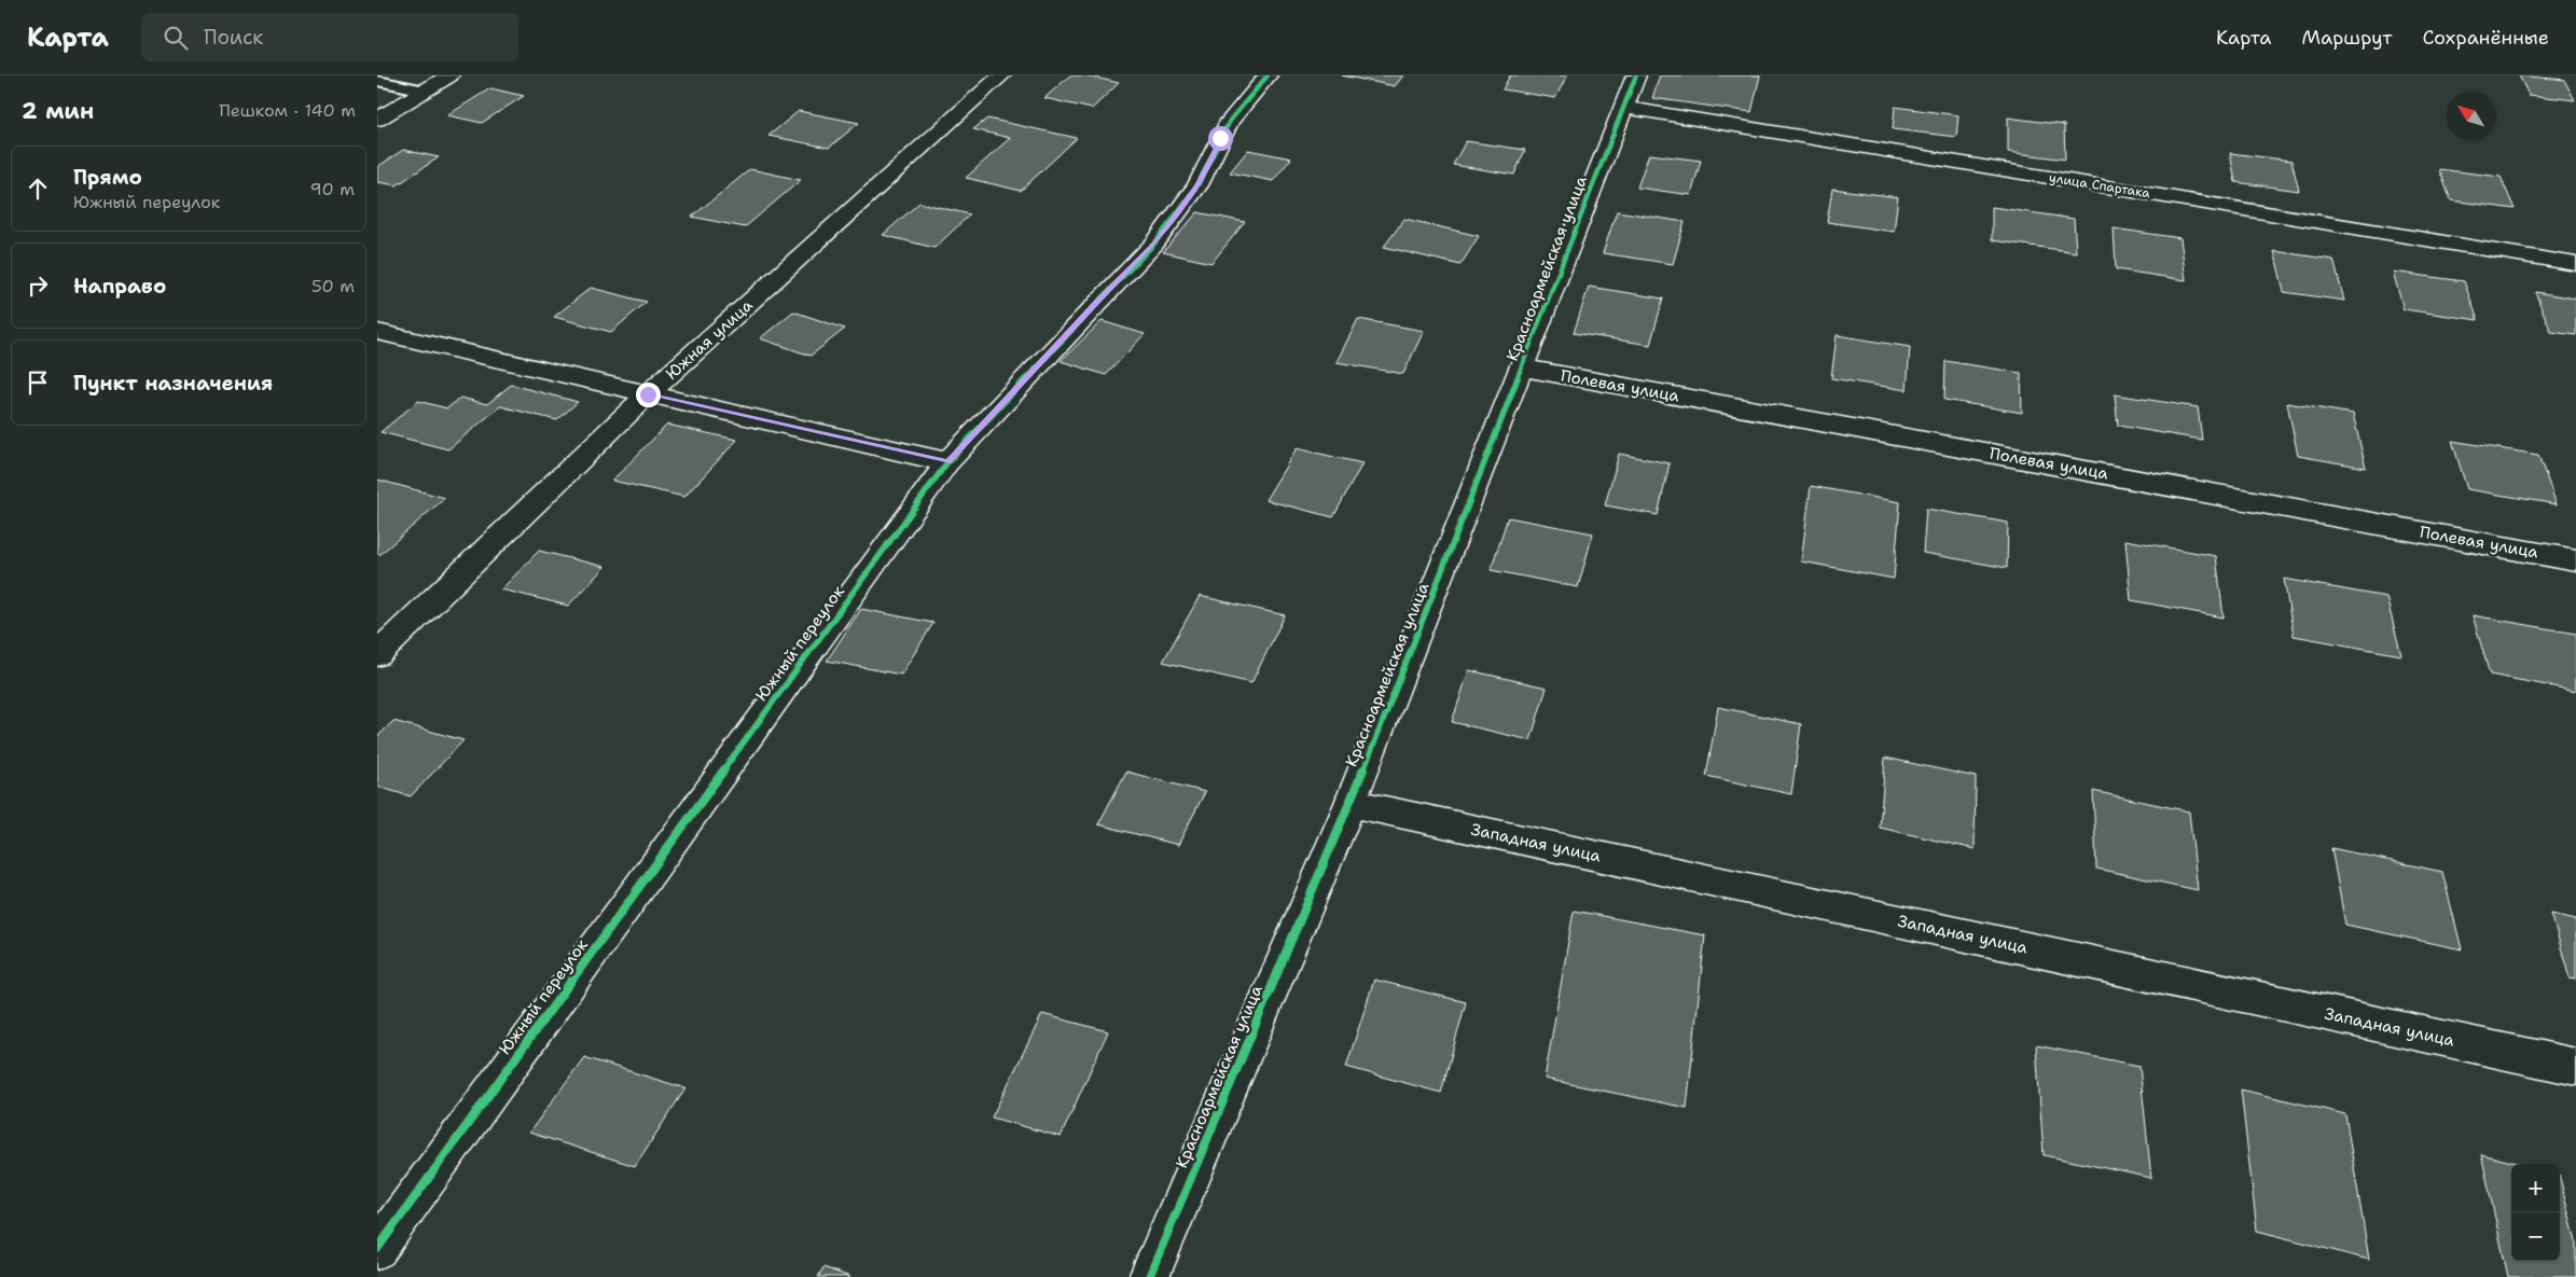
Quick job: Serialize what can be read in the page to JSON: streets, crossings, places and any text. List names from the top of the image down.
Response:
{
  "streets": {
    "street": [
      "улица Спартака",
      "Красноармейская улица",
      "Южная улица",
      "Полевая улица",
      "Южный переулок",
      "Западная улица"
    ]
  },
  "crossings": [
    ["улица Спартака", "Красноармейская улица"],
    ["Красноармейская улица", "Полевая улица"],
    ["Красноармейская улица", "Западная улица"]
  ],
  "north": "top left",
  "page": {
    "header": "Карта",
    "search": "Поиск",
    "nav": ["Карта", "Маршрут", "Сохранённые"],
    "heading": ["2 мин", "Пешком · 140 m"],
    "list": [
      ["Прямо", "Южный переулок", "90 m"],
      ["Направо", "50 m"],
      "Пункт назначения"
    ],
    "map_buttons": ["+", "−"]
  }
}
